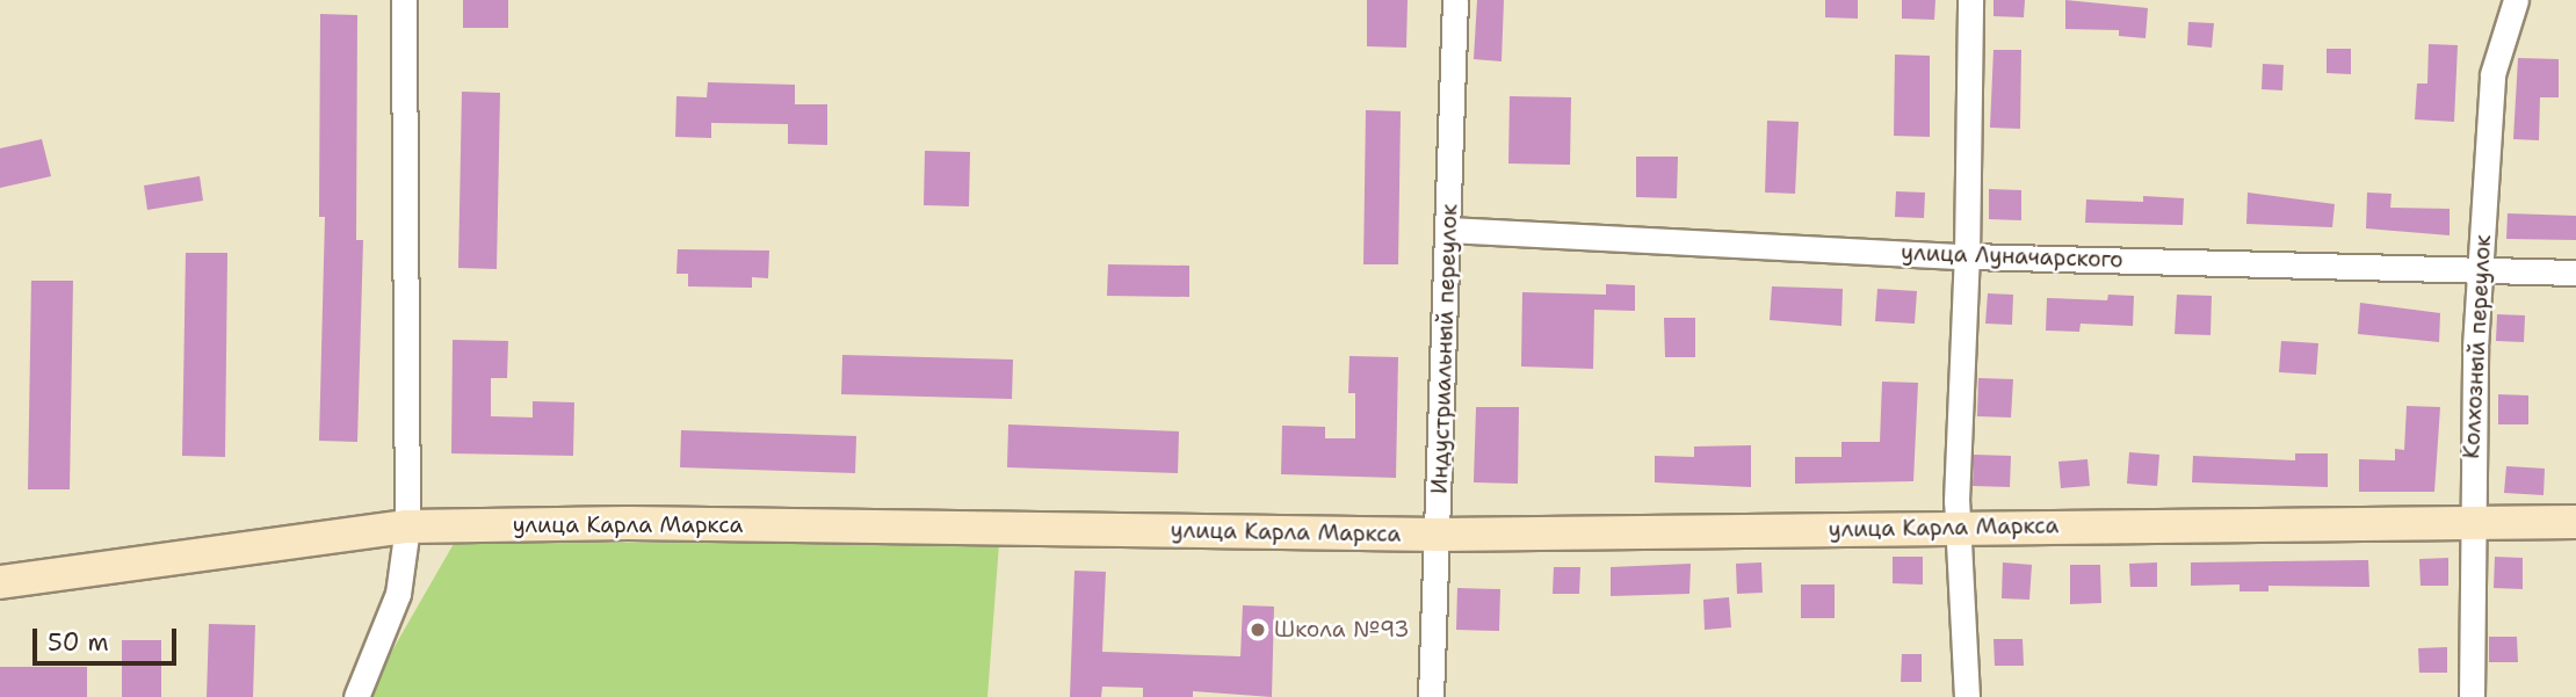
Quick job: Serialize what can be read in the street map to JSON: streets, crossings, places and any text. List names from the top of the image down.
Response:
{
  "streets": {
    "main road": ["улица Карла Маркса"],
    "street": ["улица Луначарского", "Колхозный переулок", "Индустриальный переулок"]
  },
  "crossings": [
    ["улица Луначарского", "Колхозный переулок"],
    ["улица Луначарского", "Индустриальный переулок"],
    ["Колхозный переулок", "улица Карла Маркса"],
    ["Индустриальный переулок", "улица Карла Маркса"]
  ],
  "places": ["Школа №93"],
  "scale_bar": "50 m"
}
